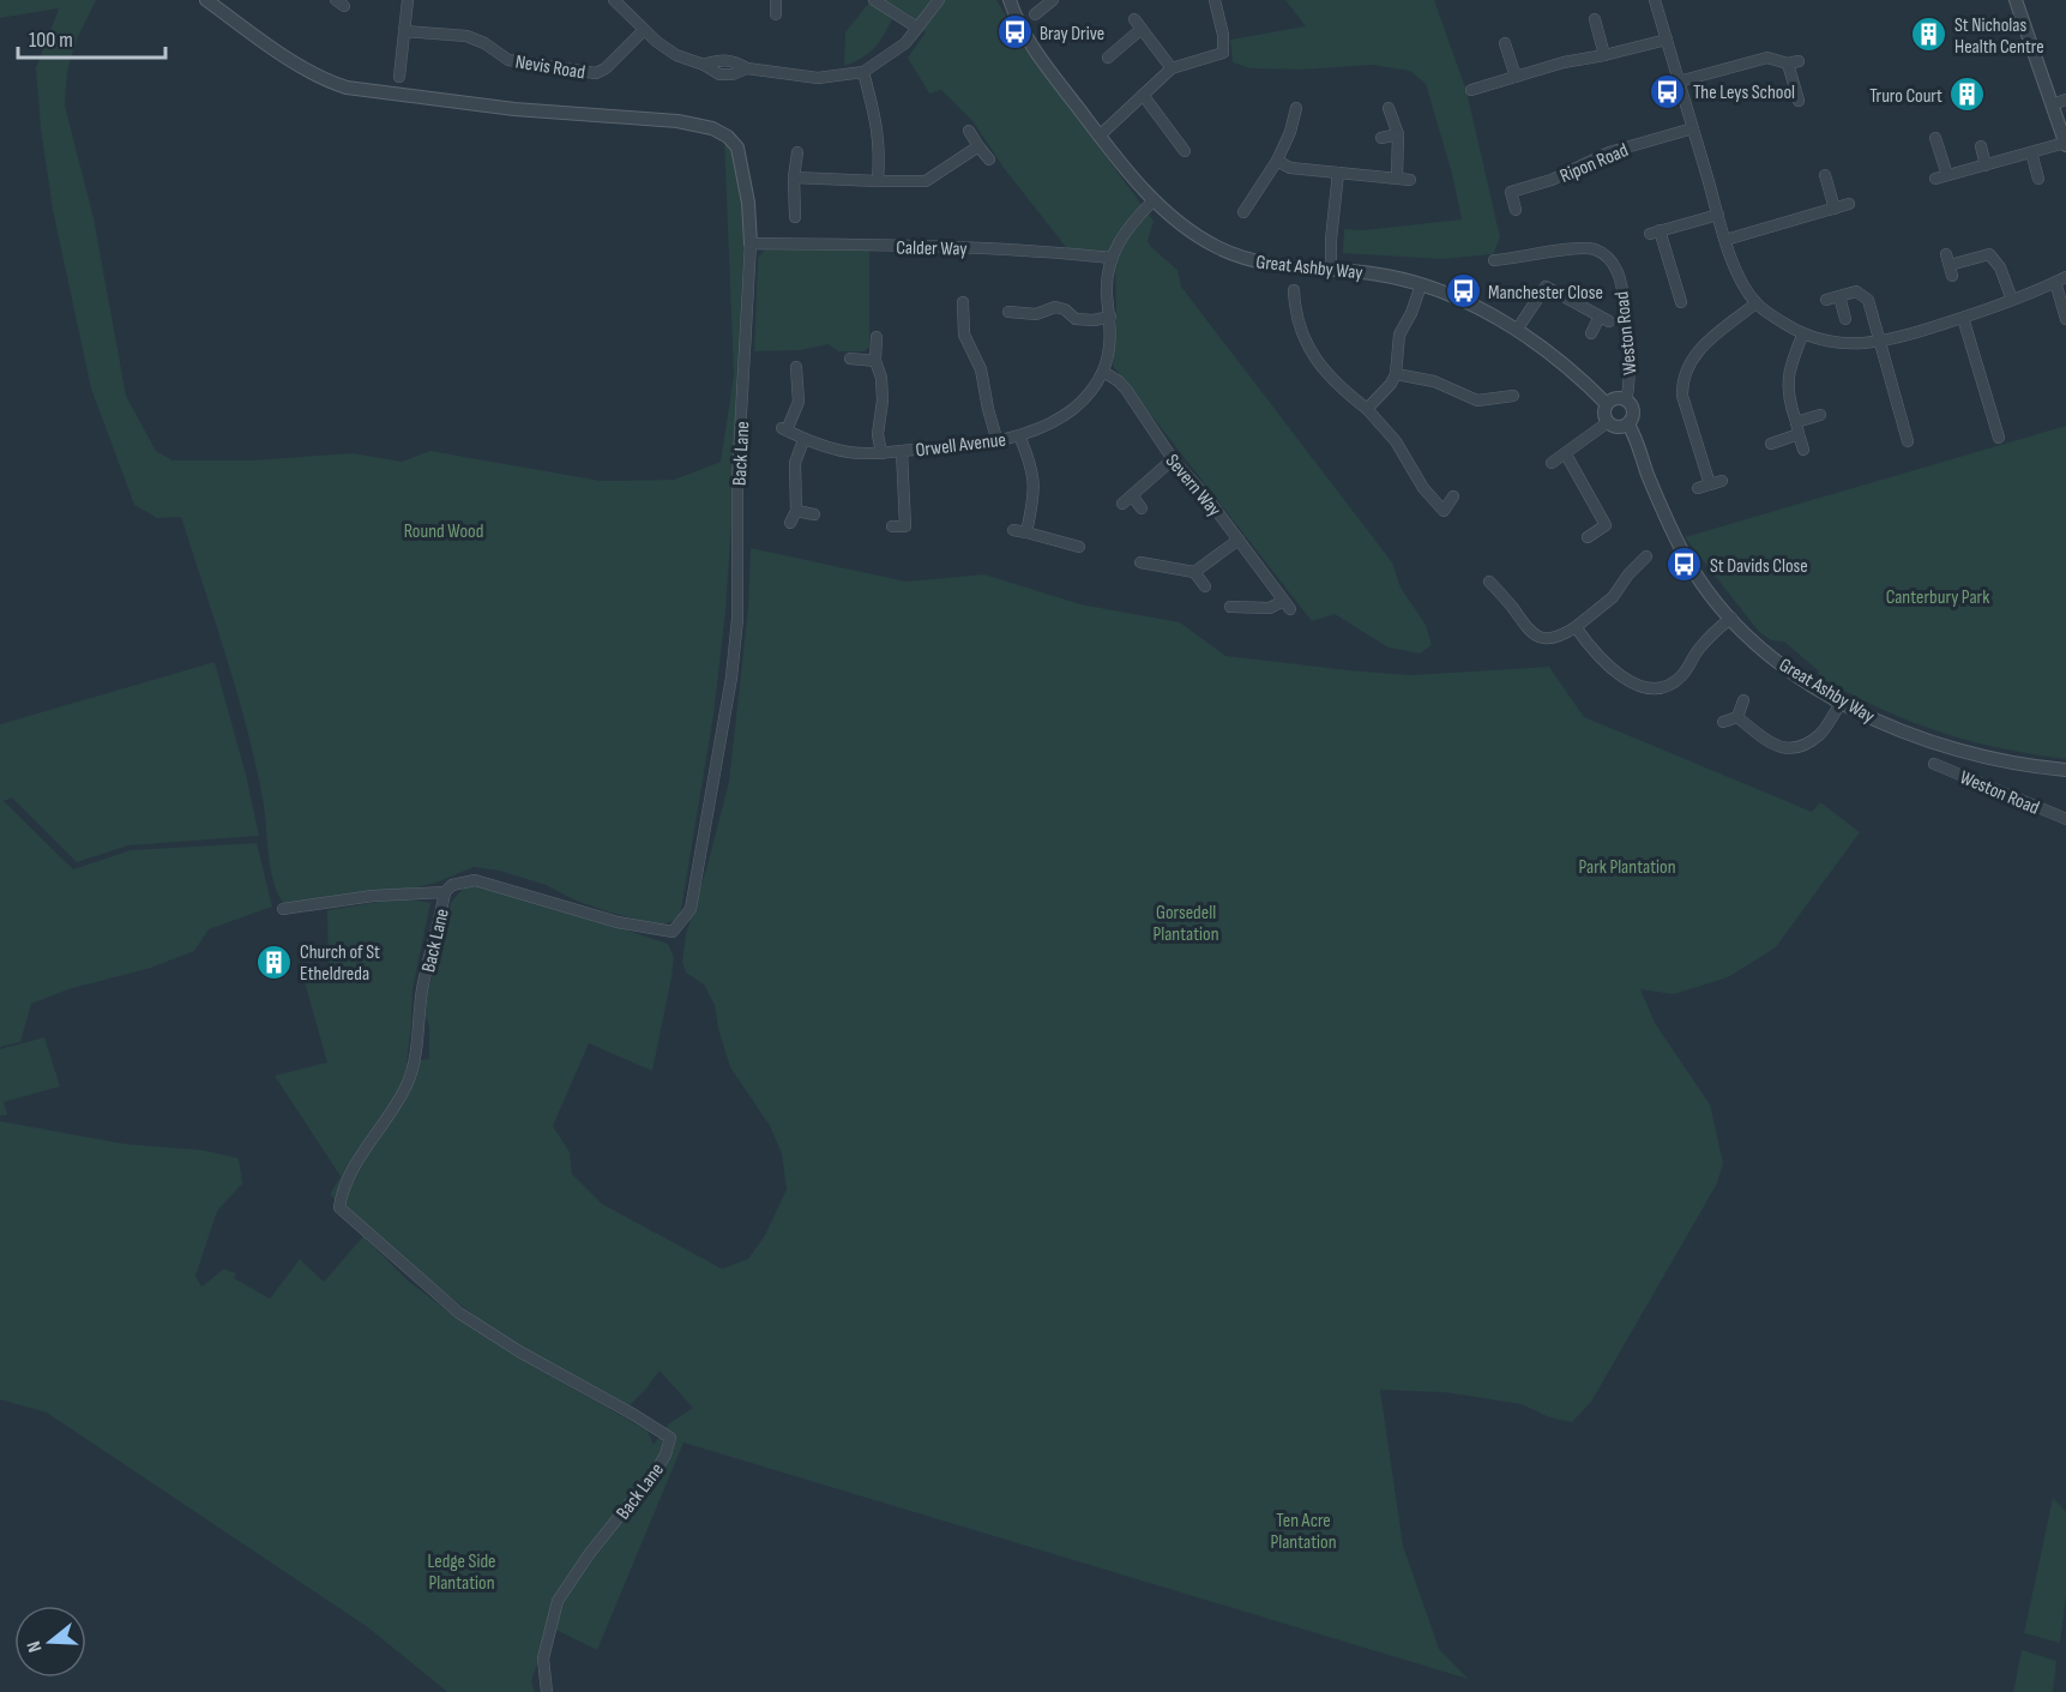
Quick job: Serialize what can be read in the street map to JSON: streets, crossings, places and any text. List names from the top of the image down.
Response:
{
  "streets": {
    "street": [
      "Nevis Road",
      "Ripon Road",
      "Calder Way",
      "Great Ashby Way",
      "Weston Road",
      "Orwell Avenue",
      "Back Lane",
      "Severn Way"
    ]
  },
  "crossings": [
    ["Calder Way", "Orwell Avenue"],
    ["Calder Way", "Back Lane"],
    ["Great Ashby Way", "Weston Road"],
    ["Great Ashby Way", "Orwell Avenue"],
    ["Orwell Avenue", "Severn Way"]
  ],
  "parks": [
    "Round Wood",
    "Canterbury Park",
    "Park Plantation",
    "Gorsedell Plantation",
    "Ten Acre Plantation",
    "Ledge Side Plantation"
  ],
  "places": {
    "bus stop": [
      "Bray Drive",
      "The Leys School",
      "Manchester Close",
      "St Davids Close"
    ],
    "building": ["St Nicholas Health Centre", "Truro Court", "Church of St Etheldreda"]
  },
  "scale_bar": "100 m",
  "north": "left"
}
